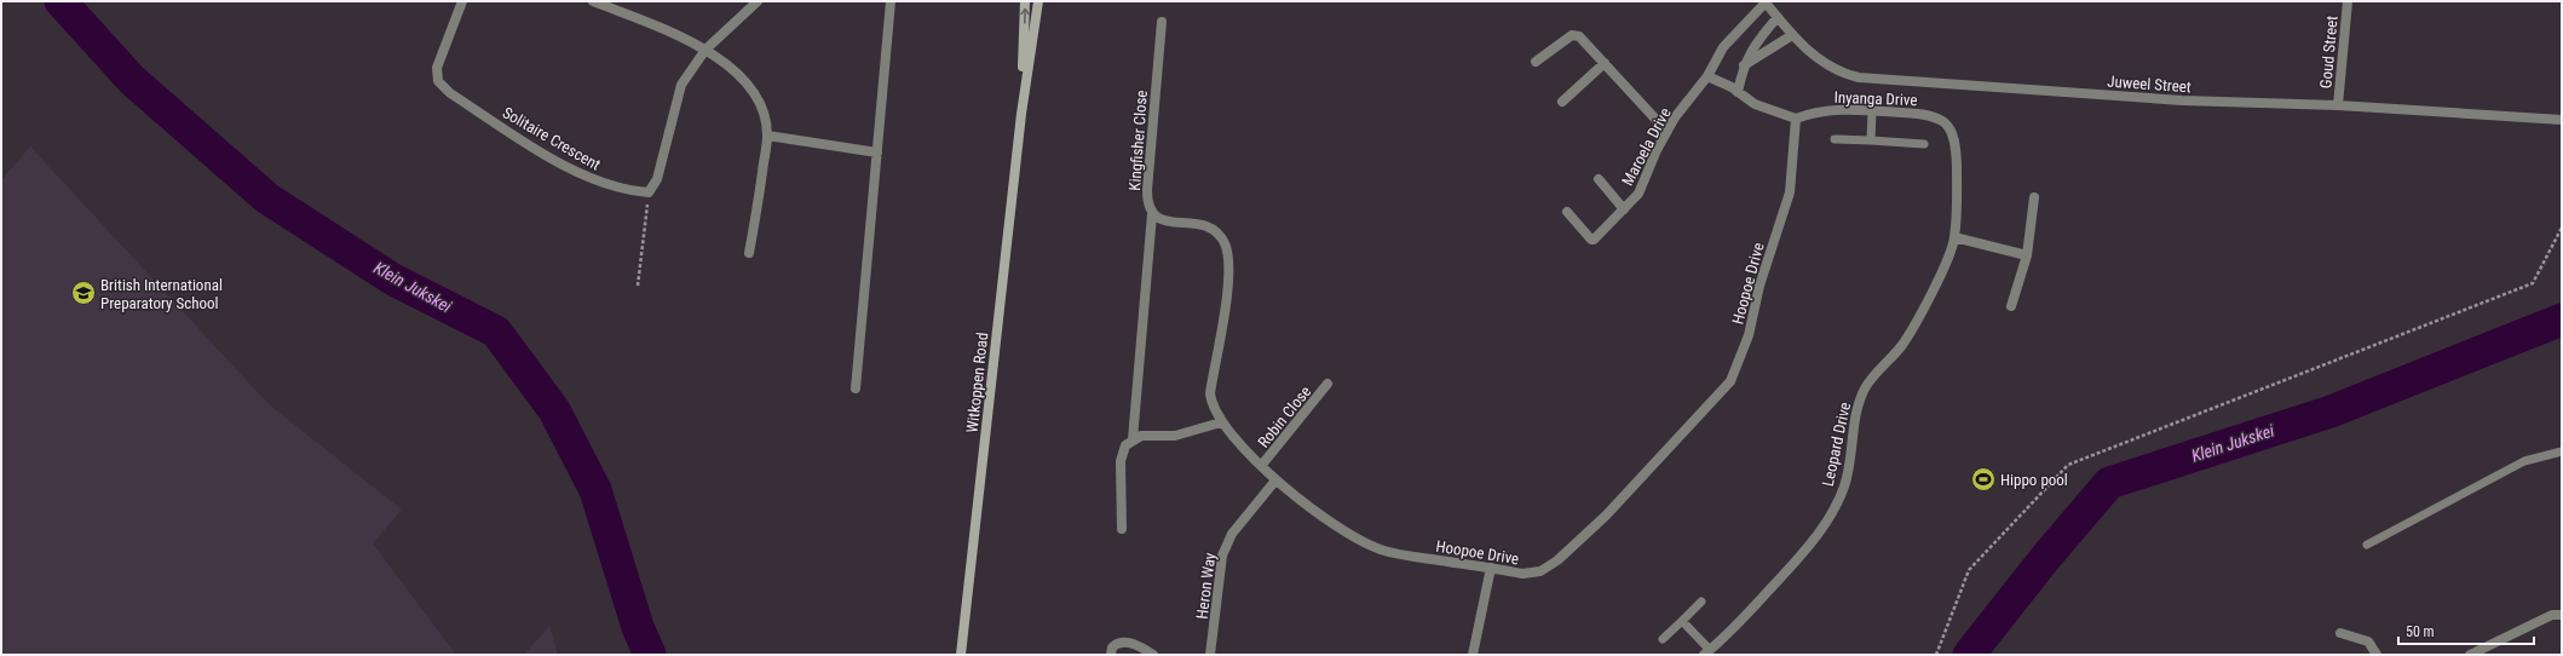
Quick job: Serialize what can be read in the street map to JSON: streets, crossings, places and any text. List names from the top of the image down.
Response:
{
  "streets": {
    "main road": ["Witkoppen Road"],
    "street": [
      "Goud Street",
      "Juweel Street",
      "Inyanga Drive",
      "Solitaire Crescent",
      "Kingfisher Close",
      "Maroela Drive",
      "Hoopoe Drive",
      "Robin Close",
      "Leopard Drive",
      "Heron Way"
    ]
  },
  "crossings": [
    ["Goud Street", "Juweel Street"],
    ["Juweel Street", "Maroela Drive"],
    ["Inyanga Drive", "Hoopoe Drive"],
    ["Inyanga Drive", "Leopard Drive"],
    ["Kingfisher Close", "Hoopoe Drive"],
    ["Hoopoe Drive", "Robin Close"],
    ["Hoopoe Drive", "Heron Way"]
  ],
  "water": ["Klein Jukskei"],
  "places": {
    "school or university": ["British International Preparatory School"],
    "sports": ["Hippo pool"]
  },
  "scale_bar": "50 m"
}
